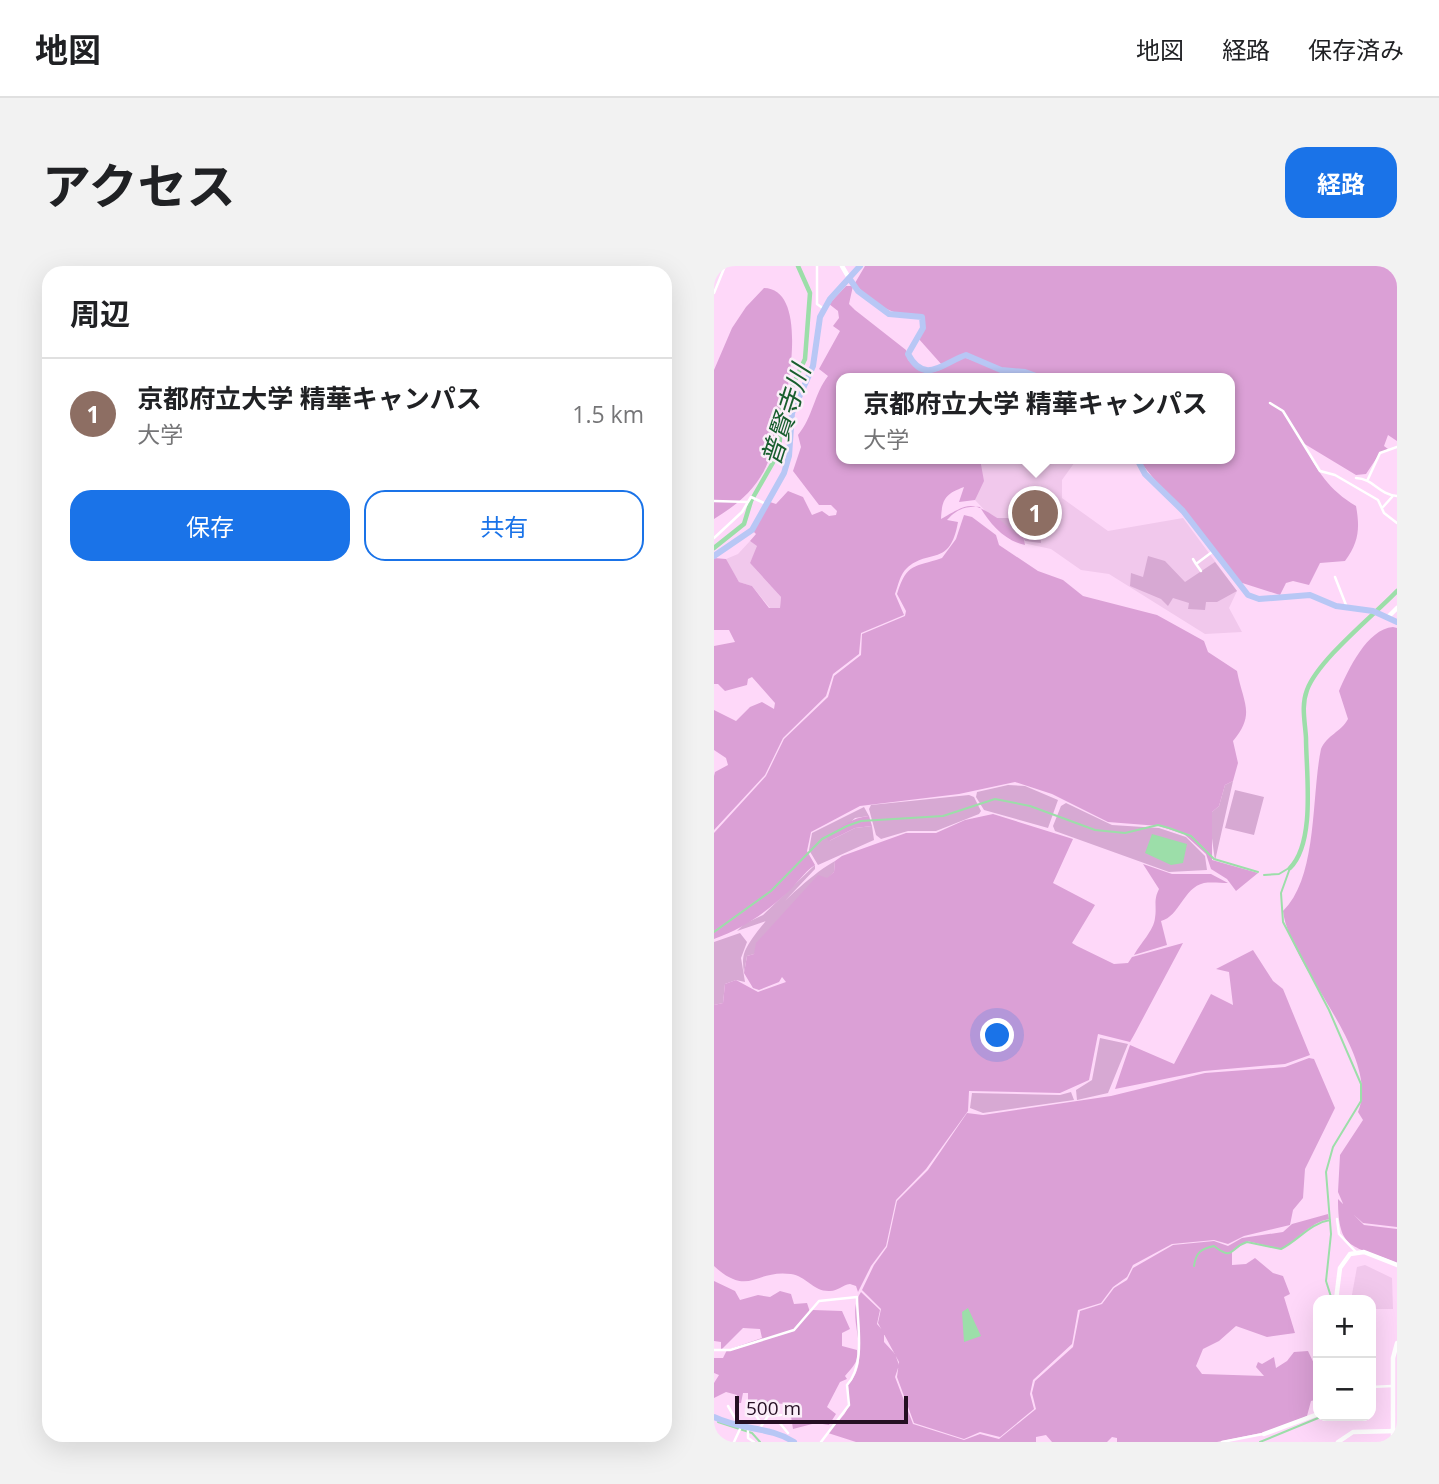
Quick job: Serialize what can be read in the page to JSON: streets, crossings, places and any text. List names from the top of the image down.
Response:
{
  "water": ["普賢寺川"],
  "scale_bar": "500 m",
  "page": {
    "header": "地図",
    "nav": ["地図", "経路", "保存済み"],
    "title": "アクセス",
    "buttons": [
      "経路",
      ["保存", "共有"]
    ],
    "heading": "周辺",
    "list": [
      {
        "mark": "1",
        "name": "京都府立大学 精華キャンパス",
        "note": "大学",
        "value": "1.5 km"
      }
    ],
    "popup": ["京都府立大学 精華キャンパス", "大学"],
    "pins": "1",
    "map_buttons": ["+", "−"],
    "scale": "500 m"
  }
}
